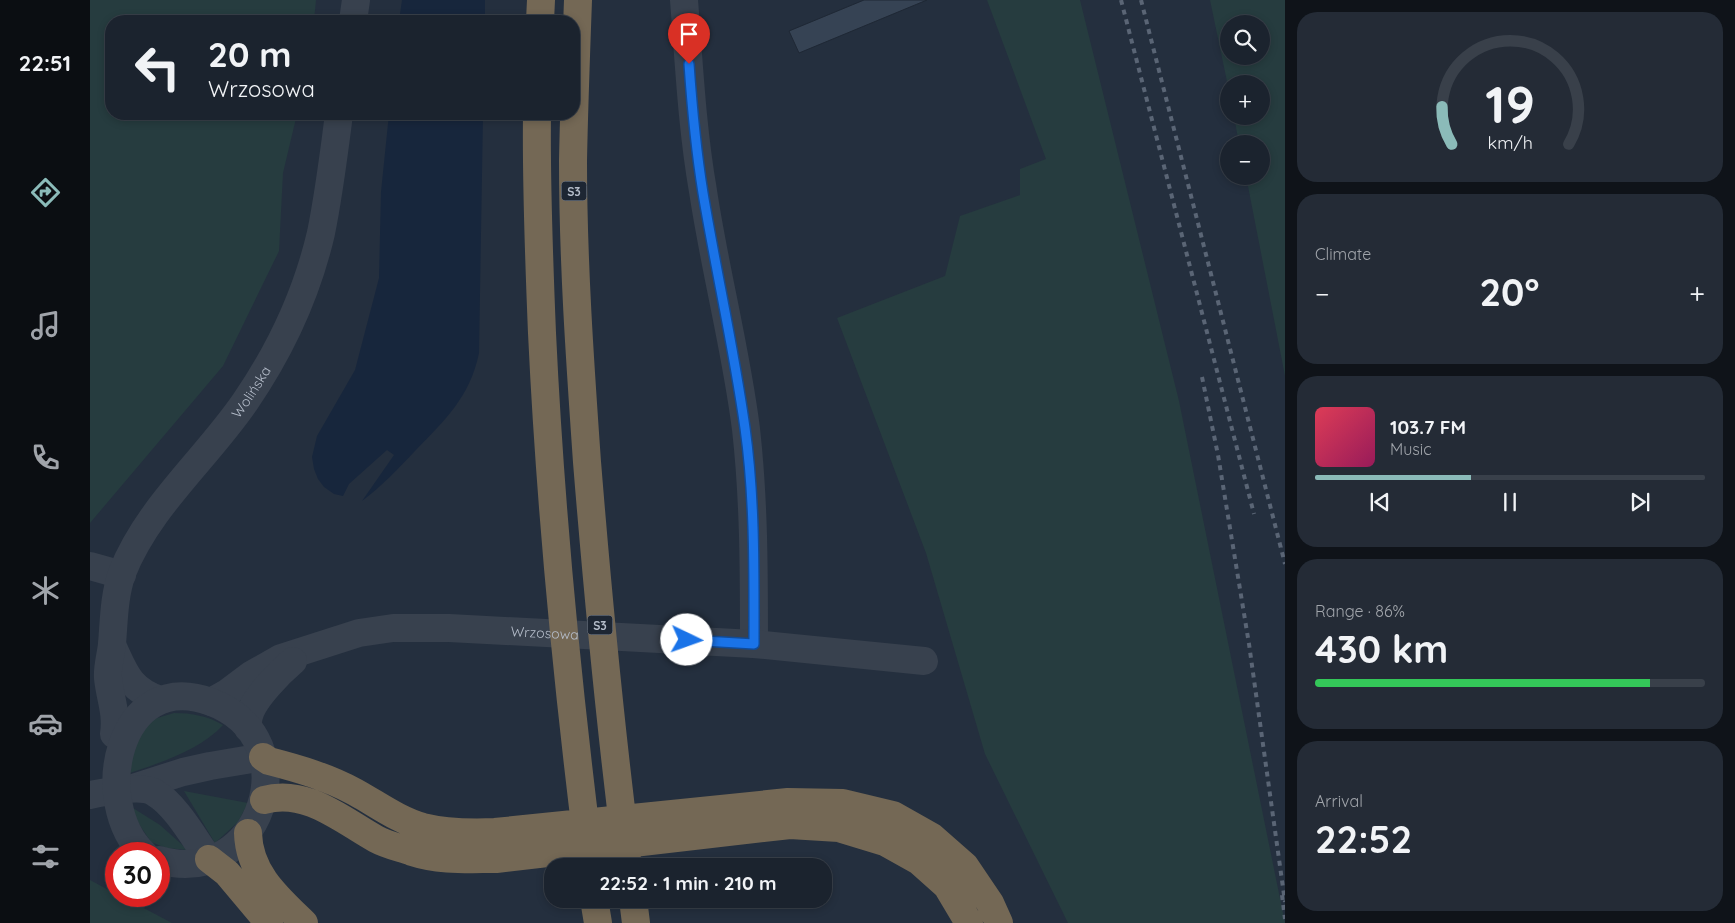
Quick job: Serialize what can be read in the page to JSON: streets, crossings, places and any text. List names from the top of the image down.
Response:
{
  "streets": {
    "highway": ["S3"],
    "street": ["Wolińska", "Wrzosowa"]
  },
  "page": {
    "tabs": "22:51",
    "map_buttons": ["+", "−"],
    "turn": ["20 m", "Wrzosowa"],
    "tile": [
      "Climate",
      ["Range · 86%", "430 km"],
      ["Arrival", "22:52"]
    ],
    "heat": ["−", "20°", "+"],
    "song": ["103.7 FM", "Music"],
    "limit": "30",
    "trip": "22:52 · 1 min · 210 m",
    "gauge": ["19", "km/h"]
  }
}
